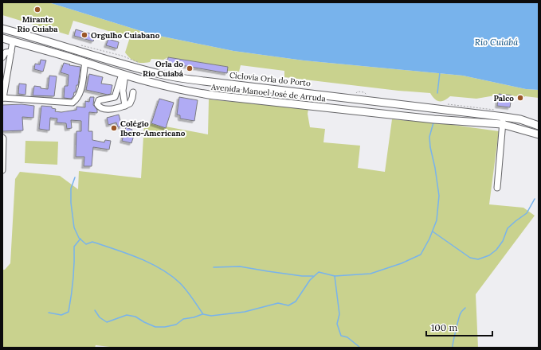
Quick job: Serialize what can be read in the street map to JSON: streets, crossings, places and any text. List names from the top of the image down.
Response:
{
  "streets": {
    "main road": ["Avenida Manoel José de Arruda"]
  },
  "water": ["Rio Cuiabá"],
  "places": [
    "Mirante Rio Cuiaba",
    "Orgulho Cuiabano",
    "Orla do Rio Cuiabá",
    "Palco",
    "Colégio Ibero-Americano"
  ],
  "scale_bar": "100 m"
}
